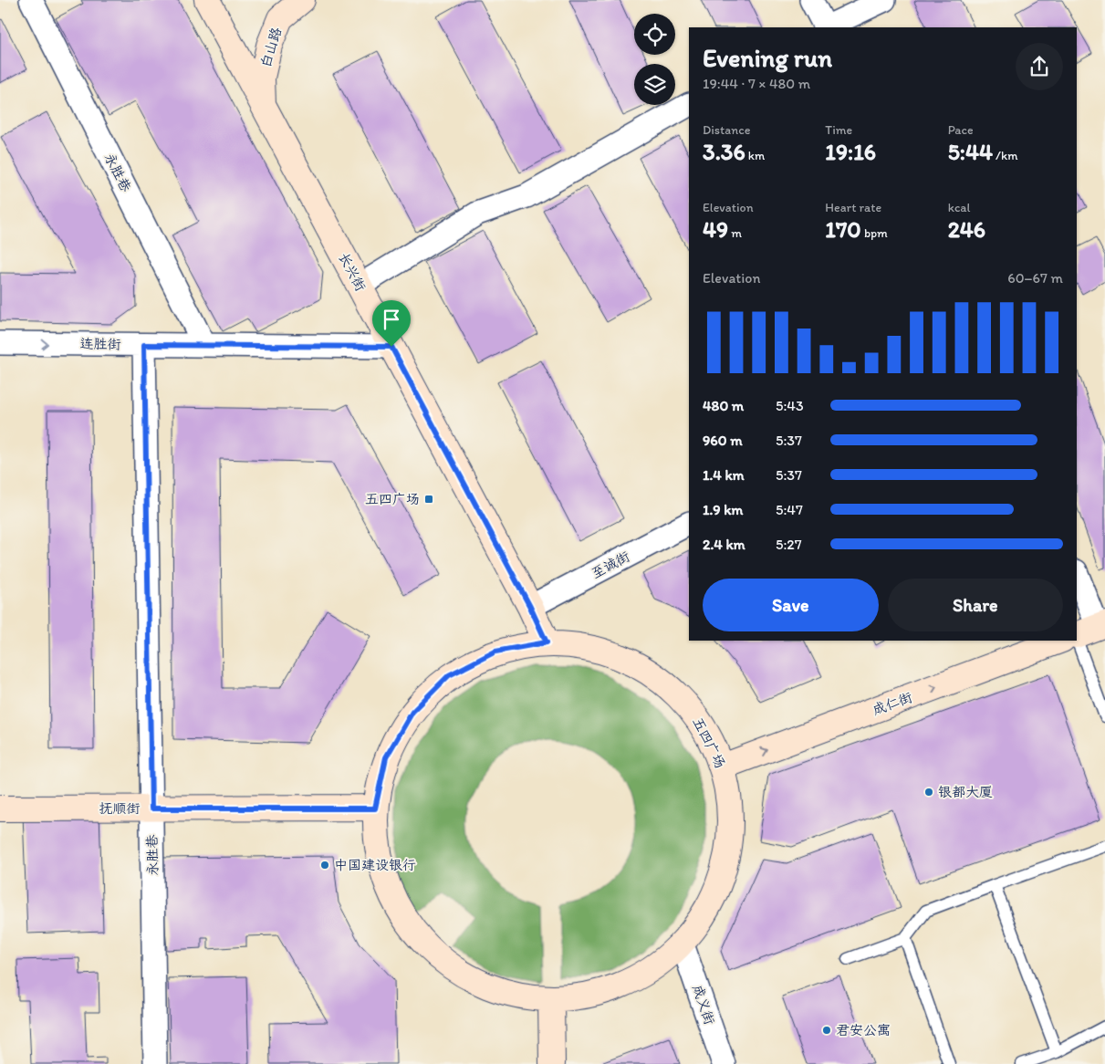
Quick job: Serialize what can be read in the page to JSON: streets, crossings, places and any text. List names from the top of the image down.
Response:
{
  "streets": {
    "street": [
      "白山路",
      "永胜巷",
      "长兴街",
      "连胜街",
      "至诚街",
      "成仁街",
      "五四广场",
      "抚顺街",
      "成义街"
    ]
  },
  "crossings": [
    ["白山路", "长兴街"],
    ["永胜巷", "连胜街"],
    ["永胜巷", "抚顺街"],
    ["长兴街", "连胜街"],
    ["长兴街", "至诚街"],
    ["长兴街", "五四广场"],
    ["成仁街", "五四广场"],
    ["五四广场", "抚顺街"],
    ["五四广场", "成义街"]
  ],
  "one_way": ["连胜街", "成仁街"],
  "places": {
    "transit": ["五四广场"],
    "other": ["银都大厦", "中国建设银行", "君安公寓"]
  },
  "page": {
    "heading": ["Evening run", "19:44 · 7 × 480 m"],
    "stats": [
      ["Distance", "3.36 km"],
      ["Time", "19:16"],
      ["Pace", "5:44 /km"],
      ["Elevation", "49 m"],
      ["Heart rate", "170 bpm"],
      ["kcal", "246"]
    ],
    "chart": ["Elevation", "60–67 m"],
    "list": [
      {
        "name": "480 m",
        "note": "5:43"
      },
      {
        "name": "960 m",
        "note": "5:37"
      },
      {
        "name": "1.4 km",
        "note": "5:37"
      },
      {
        "name": "1.9 km",
        "note": "5:47"
      },
      {
        "name": "2.4 km",
        "note": "5:27"
      }
    ],
    "buttons": ["Save", "Share"]
  }
}
